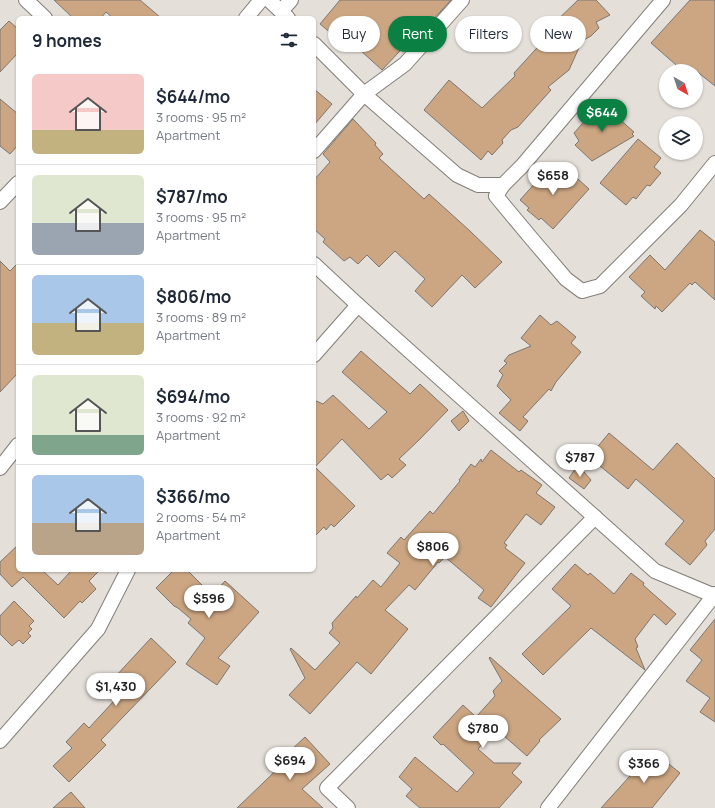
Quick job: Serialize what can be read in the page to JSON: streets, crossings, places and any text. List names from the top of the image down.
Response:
{
  "north": "bottom right",
  "page": {
    "chip": [
      "Buy",
      "Rent",
      "Filters",
      "New"
    ],
    "heading": "9 homes",
    "list": [
      {
        "name": "$644/mo",
        "note": "3 rooms · 95 m² · Apartment"
      },
      {
        "name": "$787/mo",
        "note": "3 rooms · 95 m² · Apartment"
      },
      {
        "name": "$806/mo",
        "note": "3 rooms · 89 m² · Apartment"
      },
      {
        "name": "$694/mo",
        "note": "3 rooms · 92 m² · Apartment"
      },
      {
        "name": "$366/mo",
        "note": "2 rooms · 54 m² · Apartment"
      }
    ],
    "price": [
      "$644",
      "$658",
      "$787",
      "$806",
      "$596",
      "$1,430",
      "$780",
      "$694",
      "$366"
    ]
  }
}
